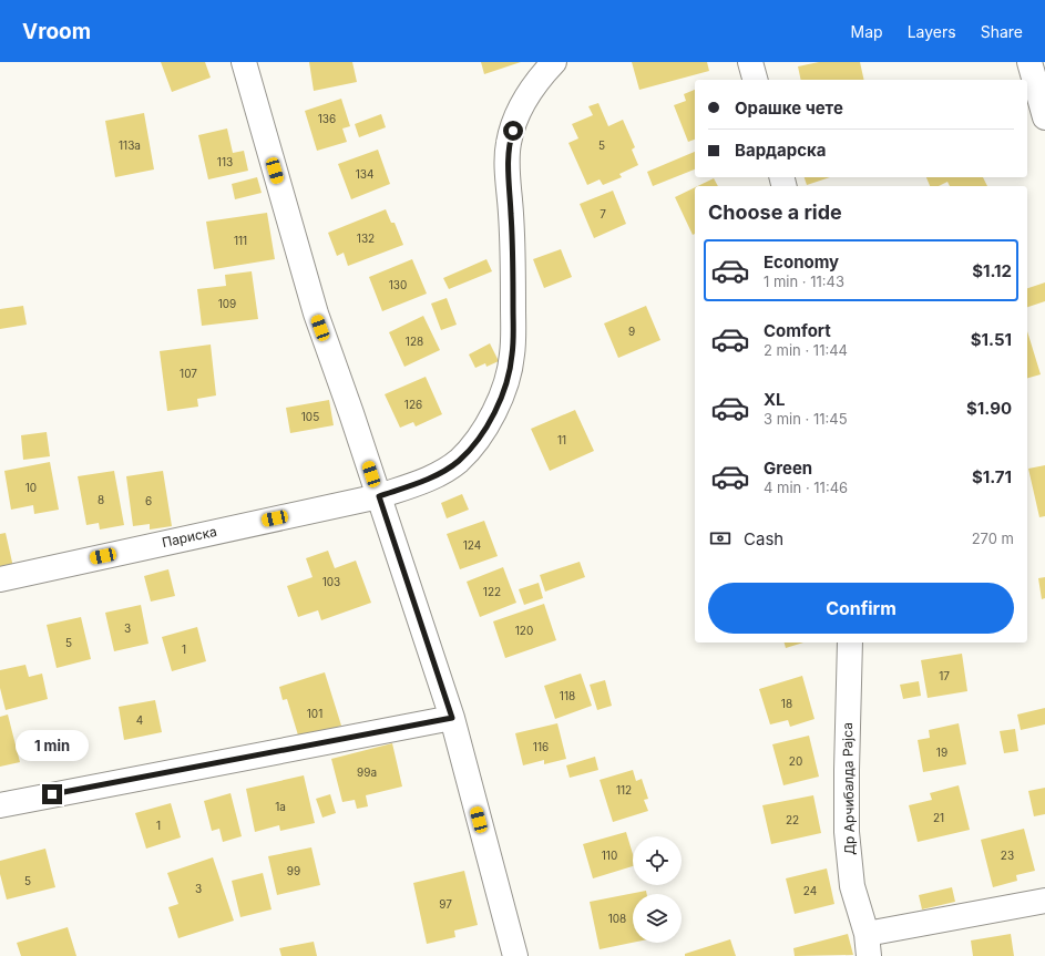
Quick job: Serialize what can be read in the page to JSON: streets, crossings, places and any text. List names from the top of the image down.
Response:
{
  "streets": {
    "street": ["Париска", "Др Арчибалда Рајса"]
  },
  "house_numbers": [
    "136",
    "113a",
    "5",
    "113",
    "134",
    "7",
    "132",
    "111",
    "130",
    "109",
    "9",
    "128",
    "107",
    "126",
    "105",
    "11",
    "10",
    "8",
    "6",
    "124",
    "103",
    "122",
    "3",
    "120",
    "5",
    "1",
    "17",
    "118",
    "18",
    "101",
    "4",
    "116",
    "19",
    "20",
    "99a",
    "112",
    "1a",
    "21",
    "22",
    "1",
    "110",
    "23",
    "99",
    "5",
    "3",
    "24",
    "97",
    "108"
  ],
  "page": {
    "header": "Vroom",
    "nav": ["Map", "Layers", "Share"],
    "banner": ["Орашке чете", "Вардарска"],
    "heading": "Choose a ride",
    "list": [
      {
        "name": "Economy",
        "note": "1 min · 11:43",
        "value": "$1.12"
      },
      {
        "name": "Comfort",
        "note": "2 min · 11:44",
        "value": "$1.51"
      },
      {
        "name": "XL",
        "note": "3 min · 11:45",
        "value": "$1.90"
      },
      {
        "name": "Green",
        "note": "4 min · 11:46",
        "value": "$1.71"
      }
    ],
    "pay": ["Cash", "270 m"],
    "buttons": "Confirm",
    "bubble": "1 min"
  }
}
